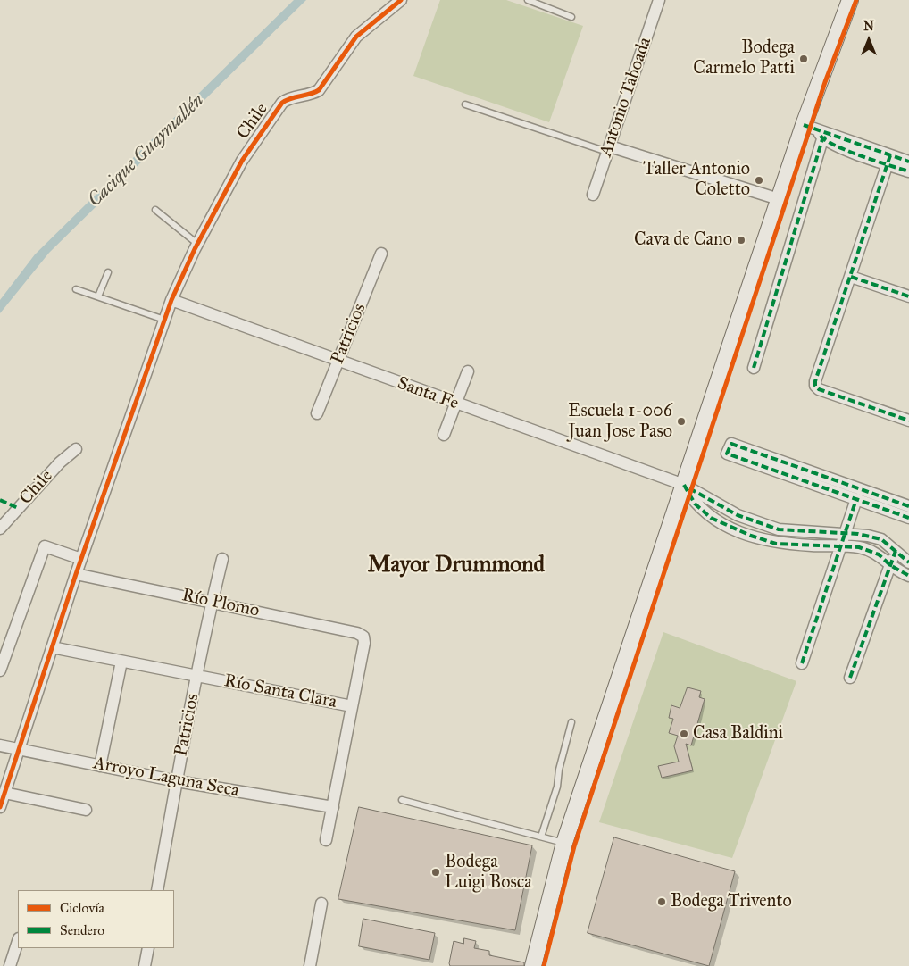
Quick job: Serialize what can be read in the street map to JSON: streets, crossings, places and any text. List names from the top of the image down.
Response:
{
  "streets": {
    "street": [
      "Antonio Taboada",
      "Chile",
      "Patricios",
      "Santa Fe",
      "Río Plomo",
      "Río Santa Clara",
      "Arroyo Laguna Seca"
    ]
  },
  "crossings": [
    ["Chile", "Santa Fe"],
    ["Chile", "Río Plomo"],
    ["Chile", "Río Santa Clara"],
    ["Chile", "Arroyo Laguna Seca"],
    ["Patricios", "Santa Fe"],
    ["Patricios", "Río Plomo"],
    ["Patricios", "Río Santa Clara"],
    ["Patricios", "Arroyo Laguna Seca"],
    ["Río Plomo", "Río Santa Clara"]
  ],
  "districts": ["Mayor Drummond"],
  "water": ["Cacique Guaymallén"],
  "places": [
    "Bodega Carmelo Patti",
    "Taller Antonio Coletto",
    "Cava de Cano",
    "Escuela 1-006 Juan Jose Paso",
    "Casa Baldini",
    "Bodega Luigi Bosca",
    "Bodega Trivento"
  ],
  "legend": ["Ciclovía", "Sendero"],
  "north": "top"
}
